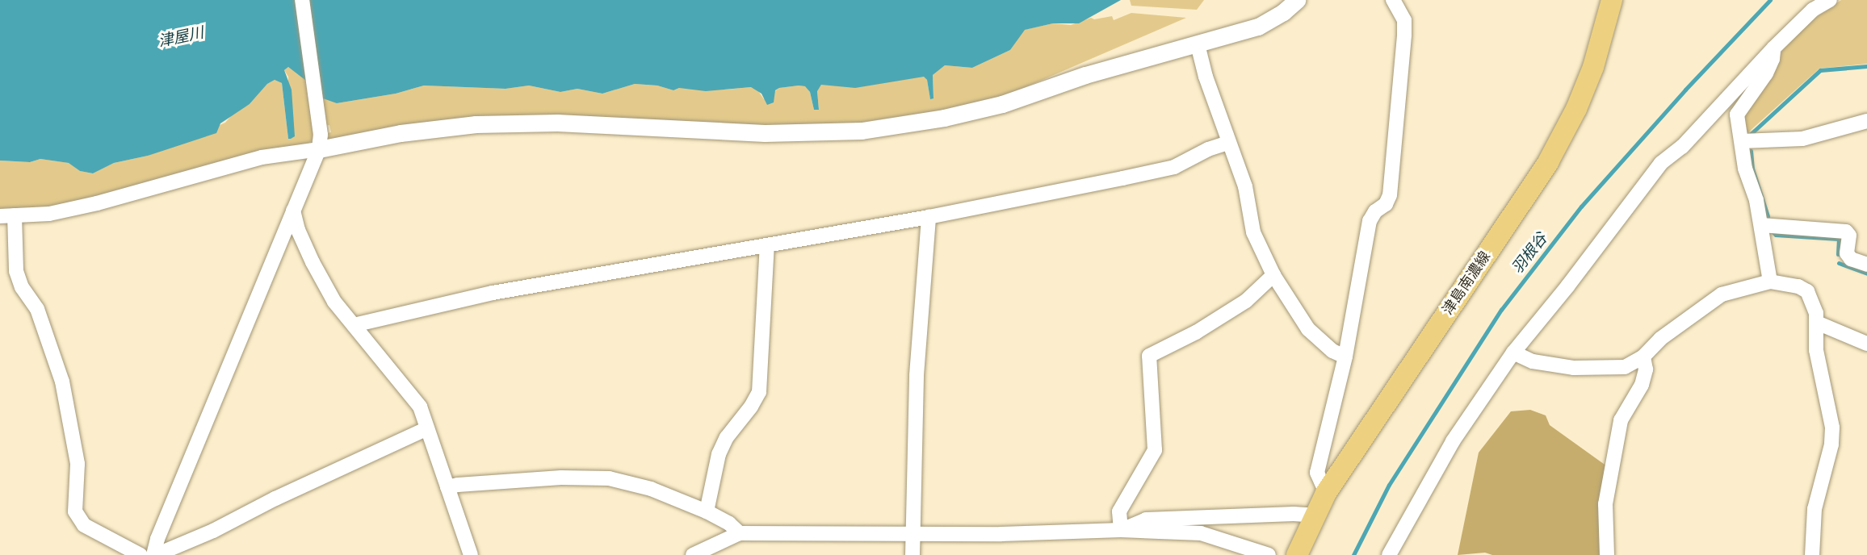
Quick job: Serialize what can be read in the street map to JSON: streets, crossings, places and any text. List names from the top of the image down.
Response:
{
  "streets": {
    "main road": ["津島南濃線"]
  },
  "water": ["津屋川", "羽根谷"]
}
